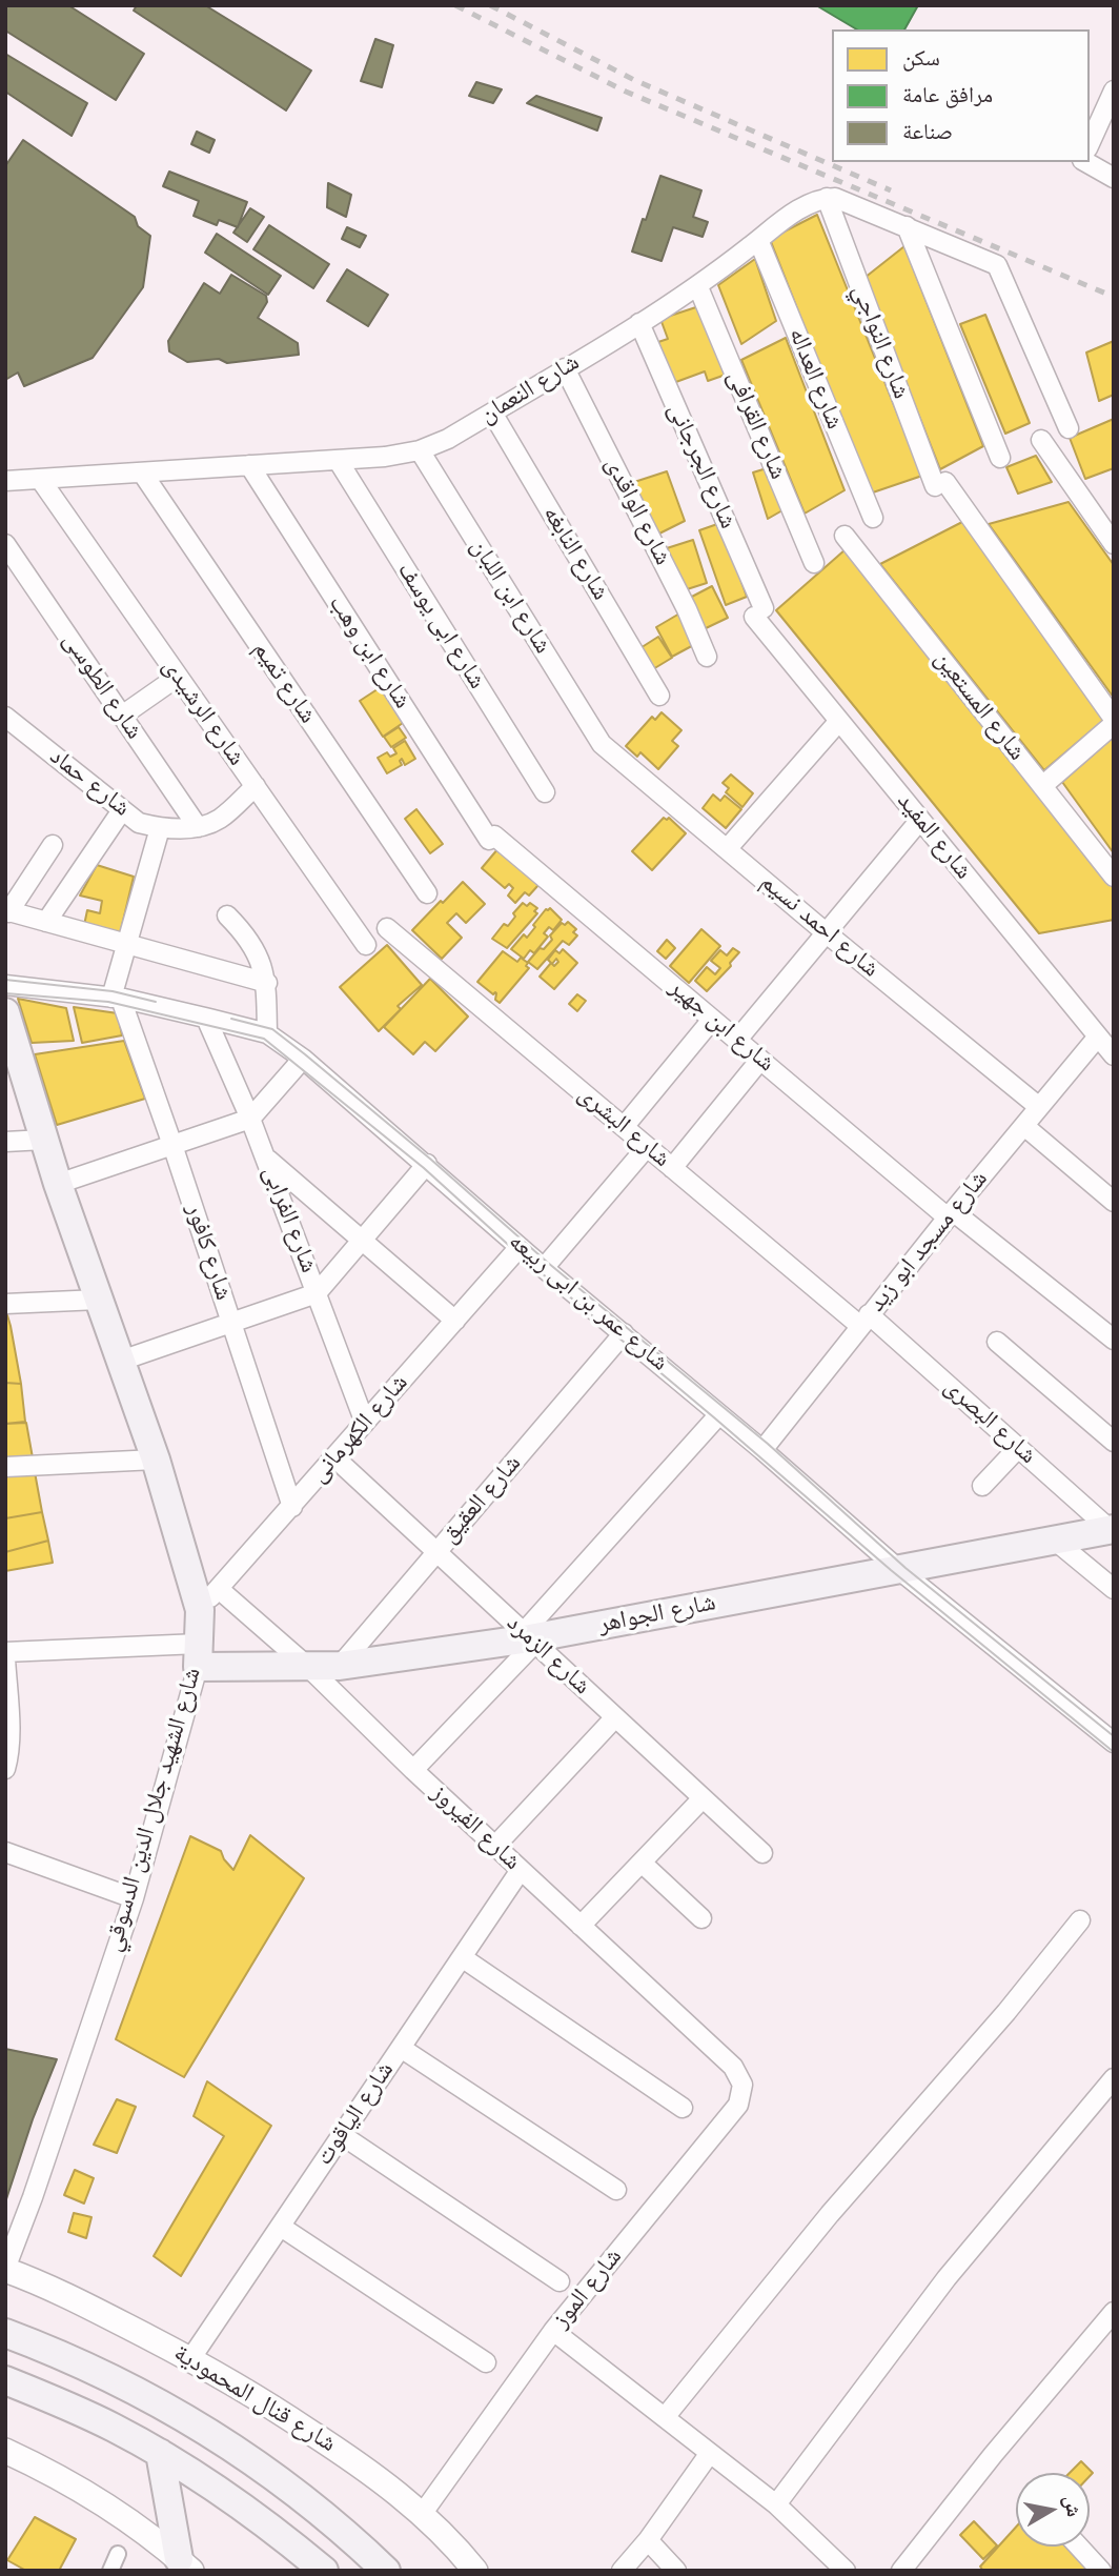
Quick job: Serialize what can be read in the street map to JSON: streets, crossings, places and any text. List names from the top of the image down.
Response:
{
  "streets": {
    "main road": ["شارع الجواهر", "شارع الشهيد جلال الدين الدسوقي"],
    "street": [
      "شارع النواجي",
      "شارع العداله",
      "شارع النعمان",
      "شارع القرافى",
      "شارع الجرجانى",
      "شارع الواقدى",
      "شارع النابغه",
      "شارع ابن اللبان",
      "شارع ابى يوسف",
      "شارع ابن وهب",
      "شارع تميم",
      "شارع الطوسى",
      "شارع المستعين",
      "شارع الرشيدى",
      "شارع حماد",
      "شارع المفيد",
      "شارع احمد نسيم",
      "شارع ابن جهير",
      "شارع البشرى",
      "شارع الفرابى",
      "شارع مسجد ابو زيد",
      "شارع كافور",
      "شارع عمر بن ابى ربيعه",
      "شارع البصرى",
      "شارع الكهرمانى",
      "شارع العقيق",
      "شارع الزمرد",
      "شارع الفيروز",
      "شارع الياقوت",
      "شارع الموز",
      "شارع قنال المحمودية"
    ]
  },
  "crossings": [
    ["شارع النواجي", "شارع النعمان"],
    ["شارع العداله", "شارع النعمان"],
    ["شارع النعمان", "شارع القرافى"],
    ["شارع النعمان", "شارع الجرجانى"],
    ["شارع النعمان", "شارع الواقدى"],
    ["شارع النعمان", "شارع النابغه"],
    ["شارع النعمان", "شارع ابن اللبان"],
    ["شارع النعمان", "شارع ابى يوسف"],
    ["شارع النعمان", "شارع ابن وهب"],
    ["شارع النعمان", "شارع تميم"],
    ["شارع النعمان", "شارع الرشيدى"],
    ["شارع الجرجانى", "شارع المفيد"],
    ["شارع ابن اللبان", "شارع احمد نسيم"],
    ["شارع ابن وهب", "شارع ابن جهير"],
    ["شارع الطوسى", "شارع حماد"],
    ["شارع الرشيدى", "شارع حماد"],
    ["شارع المفيد", "شارع مسجد ابو زيد"],
    ["شارع احمد نسيم", "شارع مسجد ابو زيد"],
    ["شارع ابن جهير", "شارع مسجد ابو زيد"],
    ["شارع البشرى", "شارع مسجد ابو زيد"],
    ["شارع البشرى", "شارع البصرى"],
    ["شارع الفرابى", "شارع عمر بن ابى ربيعه"],
    ["شارع الفرابى", "شارع الكهرمانى"],
    ["شارع مسجد ابو زيد", "شارع عمر بن ابى ربيعه"],
    ["شارع مسجد ابو زيد", "شارع البصرى"],
    ["شارع كافور", "شارع عمر بن ابى ربيعه"],
    ["شارع كافور", "شارع الكهرمانى"],
    ["شارع عمر بن ابى ربيعه", "شارع الكهرمانى"],
    ["شارع عمر بن ابى ربيعه", "شارع العقيق"],
    ["شارع عمر بن ابى ربيعه", "شارع الجواهر"],
    ["شارع البصرى", "شارع الجواهر"],
    ["شارع الكهرمانى", "شارع الزمرد"],
    ["شارع الكهرمانى", "شارع الشهيد جلال الدين الدسوقي"],
    ["شارع الكهرمانى", "شارع الفيروز"],
    ["شارع العقيق", "شارع الجواهر"],
    ["شارع العقيق", "شارع الزمرد"],
    ["شارع الجواهر", "شارع الزمرد"],
    ["شارع الجواهر", "شارع الشهيد جلال الدين الدسوقي"],
    ["شارع الجواهر", "شارع الفيروز"],
    ["شارع الشهيد جلال الدين الدسوقي", "شارع قنال المحمودية"],
    ["شارع الفيروز", "شارع الياقوت"],
    ["شارع الفيروز", "شارع الموز"],
    ["شارع الياقوت", "شارع قنال المحمودية"],
    ["شارع الموز", "شارع قنال المحمودية"]
  ],
  "legend": ["سكن", "مرافق عامة", "صناعة"],
  "north": "right"
}
